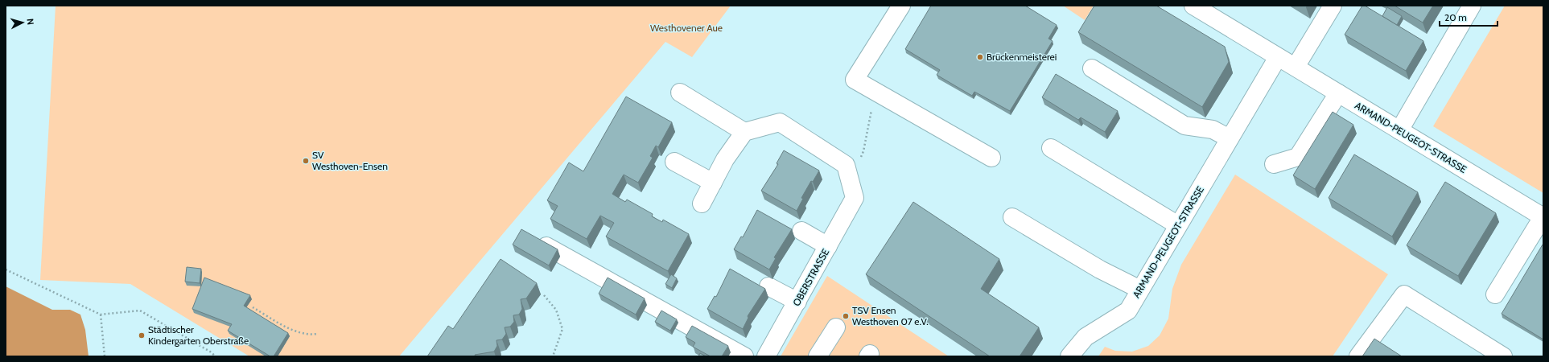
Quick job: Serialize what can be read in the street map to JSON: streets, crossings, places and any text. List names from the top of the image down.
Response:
{
  "streets": {
    "street": ["ARMAND-PEUGEOT-STRASSE", "OBERSTRASSE"]
  },
  "parks": ["Westhovener Aue"],
  "places": [
    "Brückenmeisterei",
    "SV Westhoven-Ensen",
    "TSV Ensen Westhoven 07 e.V.",
    "Städtischer Kindergarten Oberstraße"
  ],
  "scale_bar": "20 m",
  "north": "right"
}
